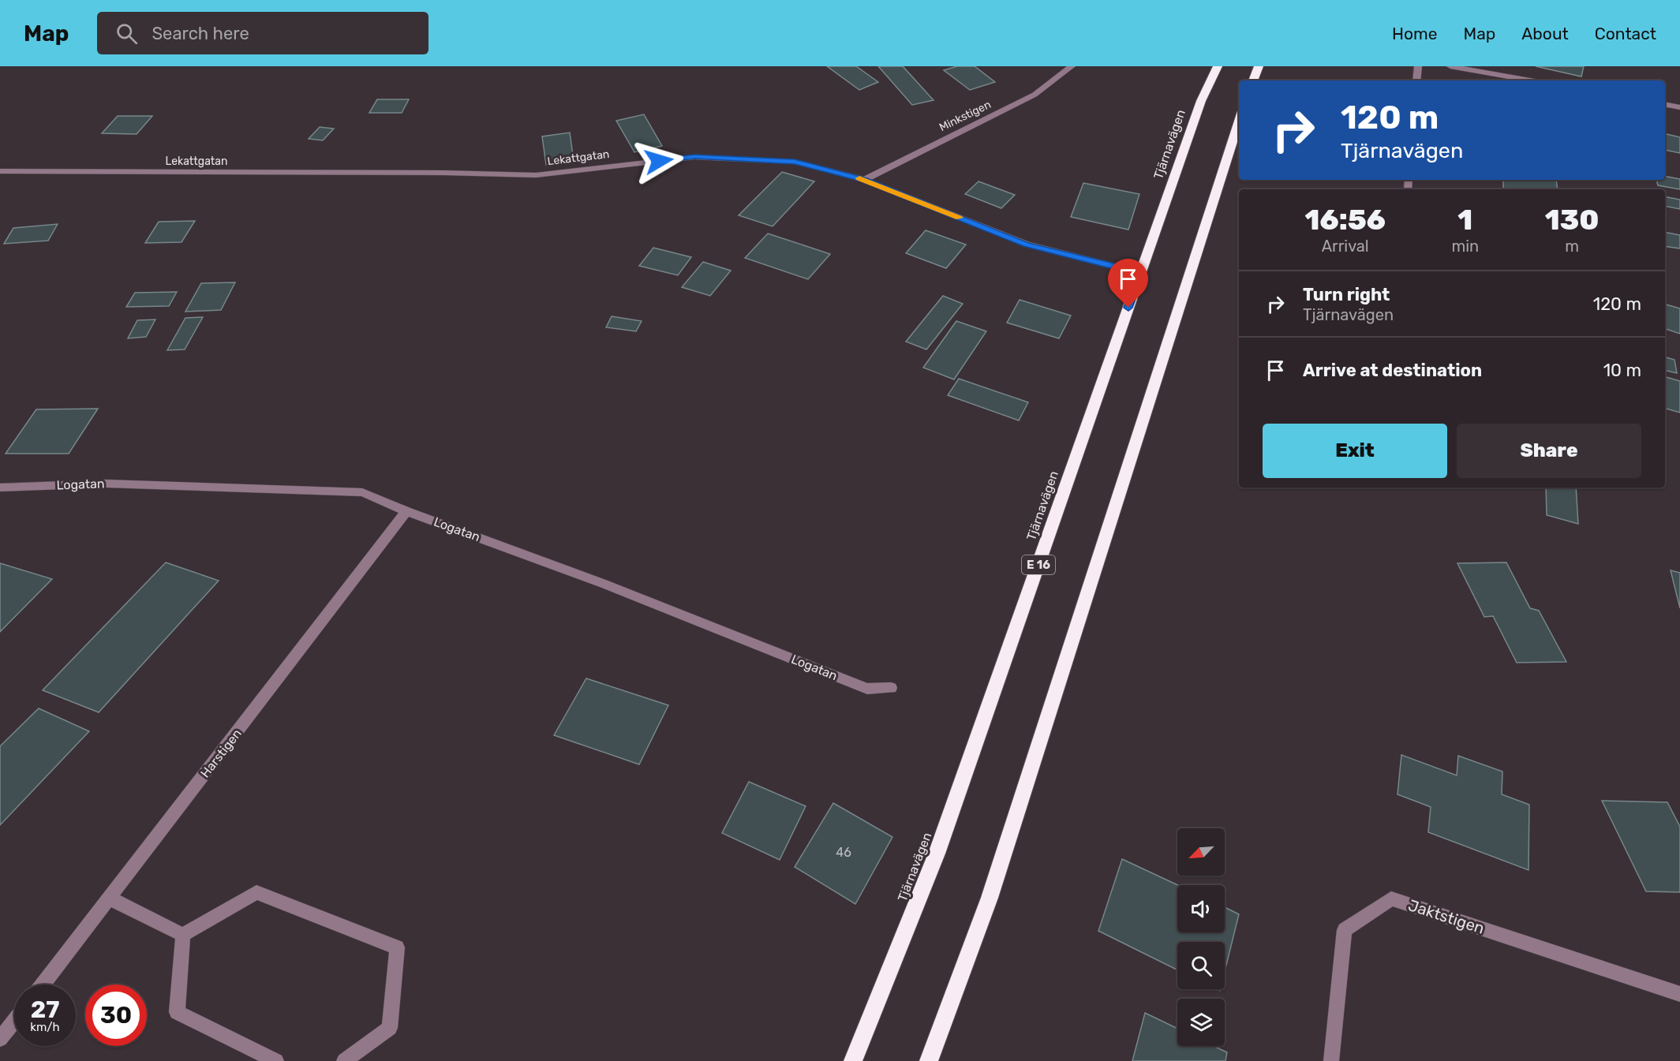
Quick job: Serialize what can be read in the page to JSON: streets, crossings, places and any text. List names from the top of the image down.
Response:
{
  "streets": {
    "highway": ["Tjärnavägen", "E 16"],
    "street": [
      "Minkstigen",
      "Lekattgatan",
      "Logatan",
      "Harstigen",
      "Jaktstigen"
    ]
  },
  "crossings": [
    ["Minkstigen", "Lekattgatan"],
    ["Tjärnavägen", "Lekattgatan"],
    ["Logatan", "Harstigen"]
  ],
  "house_numbers": ["46"],
  "north": "bottom left",
  "page": {
    "header": "Map",
    "search": "Search here",
    "nav": [
      "Home",
      "Map",
      "About",
      "Contact"
    ],
    "turn": ["120 m", "Tjärnavägen"],
    "eta": [
      "16:56",
      "Arrival",
      "1",
      "min",
      "130",
      "m"
    ],
    "list": [
      {
        "name": "Turn right",
        "note": "Tjärnavägen",
        "value": "120 m"
      },
      {
        "name": "Arrive at destination",
        "value": "10 m"
      }
    ],
    "buttons": ["Exit", "Share"],
    "speed": "27 km/h",
    "limit": "30"
  }
}
